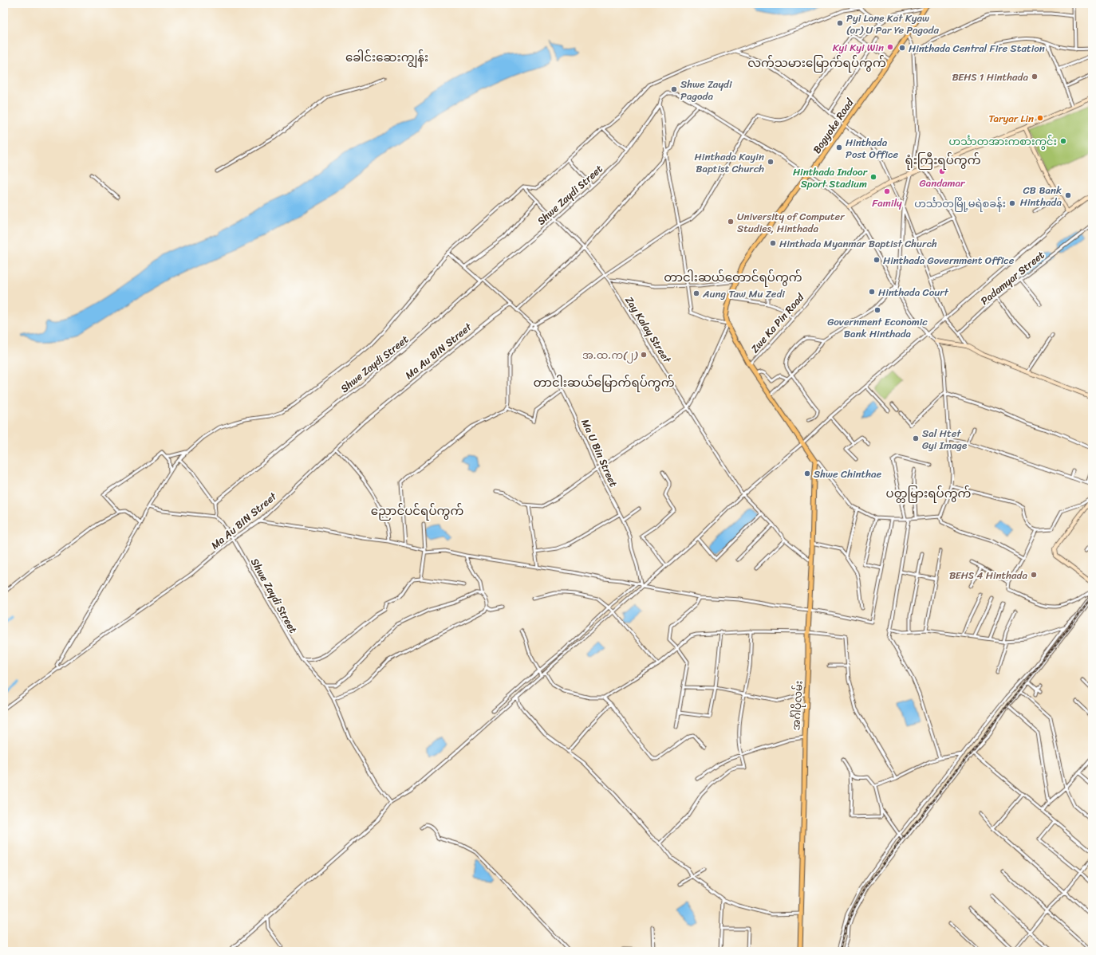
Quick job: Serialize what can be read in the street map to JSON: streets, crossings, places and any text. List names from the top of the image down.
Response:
{
  "streets": {
    "main road": ["Bogyoke Road", "အင်္ဂါပိုလမ်း"],
    "street": [
      "Shwe Zaydi Street",
      "Padamyar Street",
      "Zwe Ka Pin Road",
      "Zay Kalay Street",
      "Ma Au BIN Street",
      "Ma U Bin Street"
    ]
  },
  "crossings": [
    ["Bogyoke Road", "Shwe Zaydi Street"],
    ["Shwe Zaydi Street", "Zwe Ka Pin Road"],
    ["Shwe Zaydi Street", "Zay Kalay Street"],
    ["Shwe Zaydi Street", "Ma Au BIN Street"],
    ["Shwe Zaydi Street", "Ma U Bin Street"],
    ["Zay Kalay Street", "အင်္ဂါပိုလမ်း"],
    ["Ma Au BIN Street", "Ma U Bin Street"]
  ],
  "districts": [
    "ခေါင်းဆေးကျွန်း",
    "လက်သမားမြောက်ရပ်ကွက်",
    "ရုံးကြီးရပ်ကွက်",
    "တာငါးဆယ်တောင်ရပ်ကွက်",
    "တာငါးဆယ်မြောက်ရပ်ကွက်",
    "ပတ္တမြားရပ်ကွက်",
    "ညောင်ပင်ရပ်ကွက်"
  ],
  "places": [
    "Pyi Lone Kat Kyaw (or) U Par Ye Pagoda",
    "Kyi Kyi Win",
    "Hinthada Central Fire Station",
    "BEHS 1 Hinthada",
    "Shwe Zaydi Pagoda",
    "Taryar Lin",
    "ဟင်္သာတအားကစားကွင်း",
    "Hinthada Post Office",
    "Hinthada Kayin Baptist Church",
    "Gandamar",
    "Hinthada Indoor Sport Stadium",
    "Family",
    "CB Bank Hinthada",
    "ဟင်္သာတမြို့မရဲစခန်း",
    "University of Computer Studies, Hinthada",
    "Hinthada Myanmar Baptist Church",
    "Hinthada Government Office",
    "Hinthada Court",
    "Aung Taw Mu Zedi",
    "Government Economic Bank Hinthada",
    "အ.ထ.က(၂)",
    "Sal Htet Gyi Image",
    "Shwe Chinthae",
    "BEHS 4 Hinthada"
  ]
}
